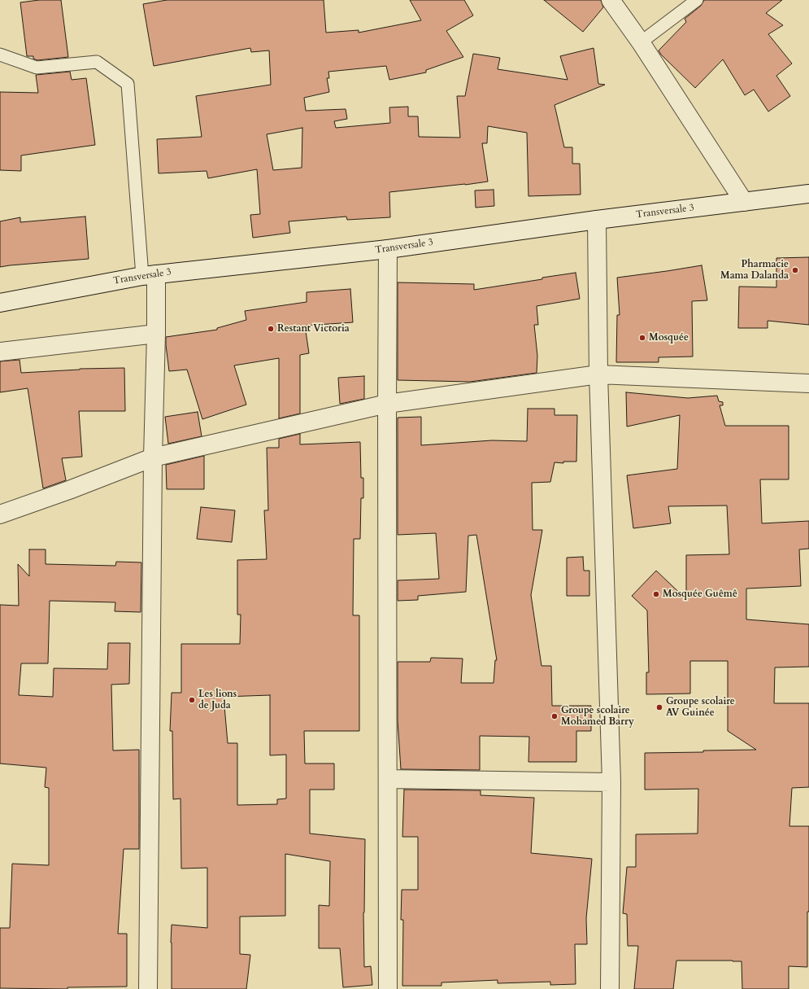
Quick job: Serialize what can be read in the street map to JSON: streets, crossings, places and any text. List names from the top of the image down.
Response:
{
  "streets": {
    "street": ["Transversale 3"]
  },
  "places": [
    "Pharmacie Mama Dalanda",
    "Restant Victoria",
    "Mosquée",
    "Mosquée Guêmê",
    "Les lions de Juda",
    "Groupe scolaire AV Guinée",
    "Groupe scolaire Mohamed Barry"
  ]
}
